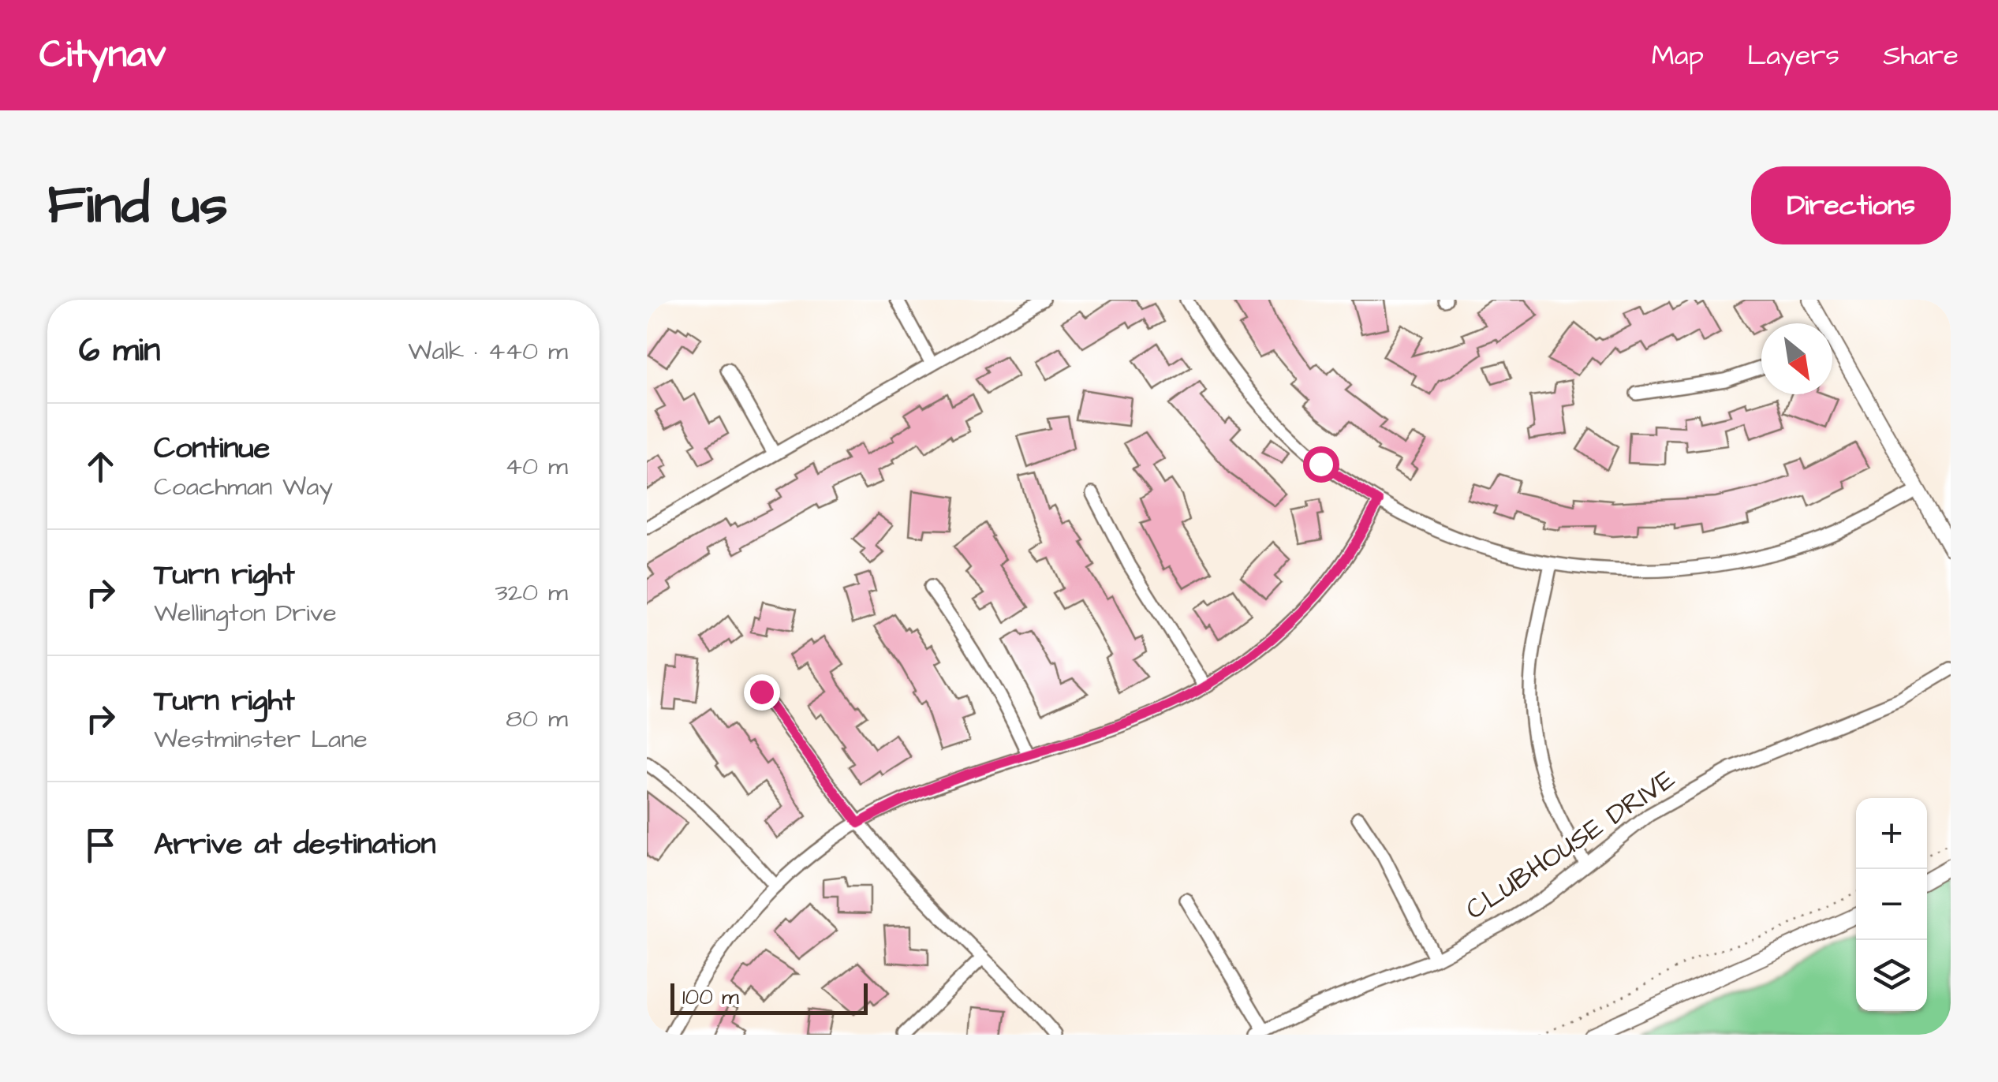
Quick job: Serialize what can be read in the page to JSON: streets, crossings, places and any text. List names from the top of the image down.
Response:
{
  "streets": {
    "street": ["CLUBHOUSE DRIVE"]
  },
  "scale_bar": "100 m",
  "north": "bottom right",
  "page": {
    "header": "Citynav",
    "nav": ["Map", "Layers", "Share"],
    "buttons": "Directions",
    "title": "Find us",
    "heading": ["6 min", "Walk · 440 m"],
    "list": [
      ["Continue", "Coachman Way", "40 m"],
      ["Turn right", "Wellington Drive", "320 m"],
      ["Turn right", "Westminster Lane", "80 m"],
      "Arrive at destination"
    ],
    "map_buttons": ["+", "−"],
    "scale": "100 m"
  }
}
